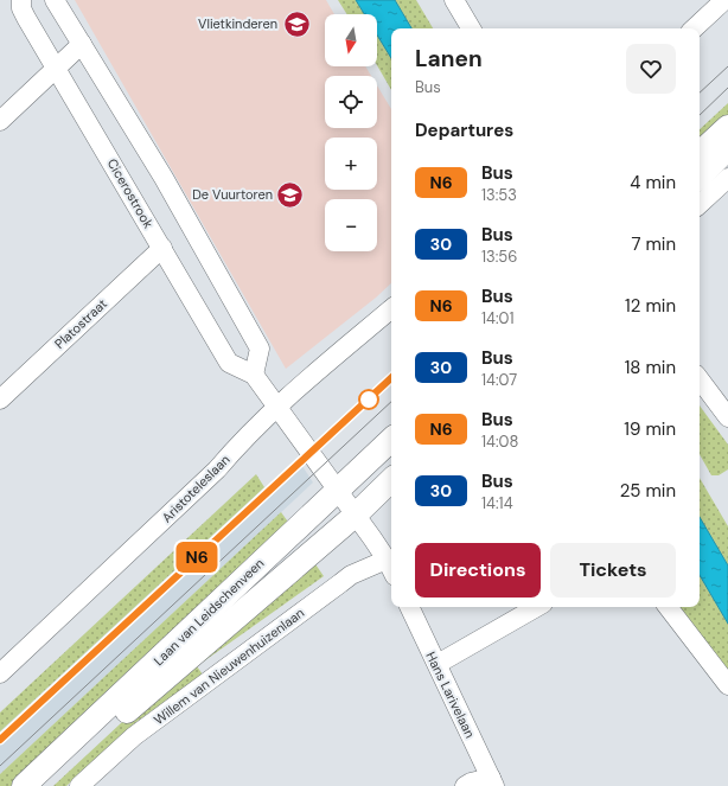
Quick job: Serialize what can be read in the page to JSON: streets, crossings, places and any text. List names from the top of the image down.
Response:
{
  "streets": {
    "street": [
      "Cicerostrook",
      "Platostraat",
      "Aristoteleslaan",
      "Laan van Leidschenveen",
      "Willem van Nieuwenhuizenlaan",
      "Hans Larivelaan"
    ]
  },
  "crossings": [
    ["Cicerostrook", "Platostraat"],
    ["Cicerostrook", "Aristoteleslaan"],
    ["Cicerostrook", "Laan van Leidschenveen"]
  ],
  "places": {
    "school or university": ["Vlietkinderen", "De Vuurtoren"]
  },
  "lines": ["bus line N6"],
  "north": "bottom",
  "page": {
    "on_map": "N6",
    "map_buttons": ["+", "−"],
    "heading": [
      ["Lanen", "Bus"],
      "Departures"
    ],
    "list": [
      {
        "mark": "N6",
        "name": "Bus",
        "note": "13:53",
        "value": "4 min"
      },
      {
        "mark": "30",
        "name": "Bus",
        "note": "13:56",
        "value": "7 min"
      },
      {
        "mark": "N6",
        "name": "Bus",
        "note": "14:01",
        "value": "12 min"
      },
      {
        "mark": "30",
        "name": "Bus",
        "note": "14:07",
        "value": "18 min"
      },
      {
        "mark": "N6",
        "name": "Bus",
        "note": "14:08",
        "value": "19 min"
      },
      {
        "mark": "30",
        "name": "Bus",
        "note": "14:14",
        "value": "25 min"
      }
    ],
    "buttons": ["Directions", "Tickets"]
  }
}
